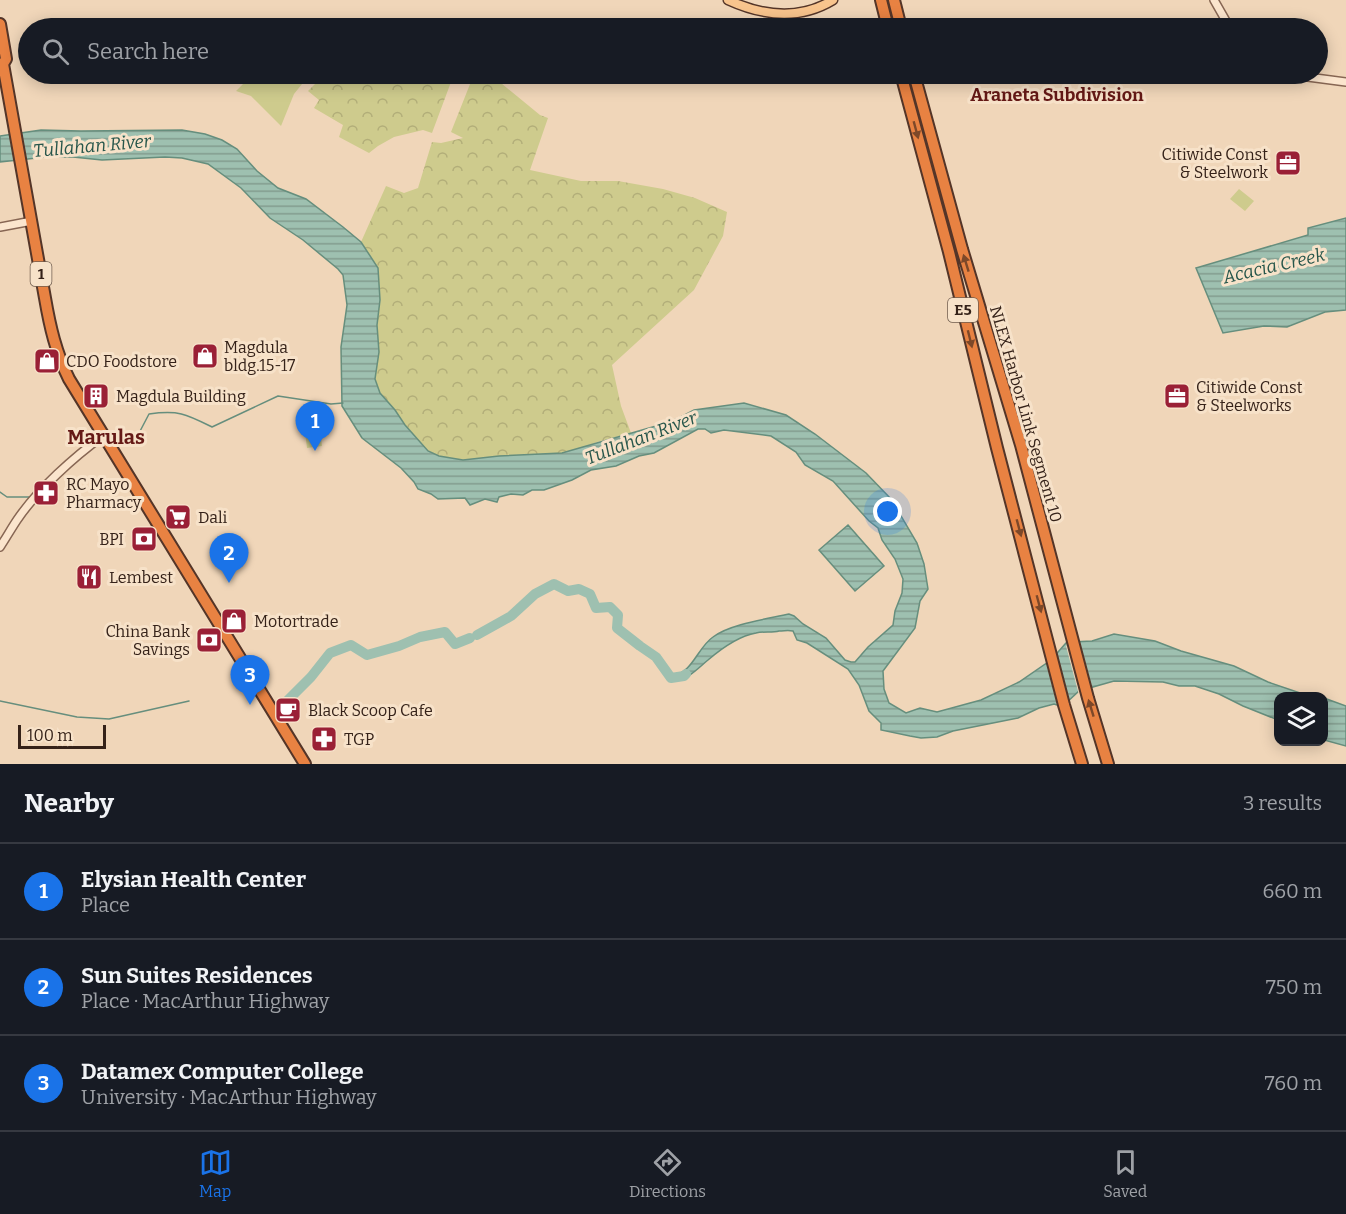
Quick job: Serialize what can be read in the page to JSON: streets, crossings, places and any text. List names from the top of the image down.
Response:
{
  "streets": {
    "highway": ["1", "E5", "NLEX Harbor Link Segment 10"]
  },
  "districts": ["Araneta Subdivision", "Marulas"],
  "water": ["Tullahan River", "Acacia Creek"],
  "places": {
    "office": ["Citiwide Const & Steelwork", "Citiwide Const & Steelworks"],
    "shop": ["Magdula bldg.15-17", "CDO Foodstore", "Motortrade"],
    "building": ["Magdula Building"],
    "pharmacy": ["RC Mayo Pharmacy", "TGP"],
    "supermarket": ["Dali"],
    "bank": ["BPI", "China Bank Savings"],
    "restaurant": ["Lembest"],
    "cafe": ["Black Scoop Cafe"]
  },
  "scale_bar": "100 m",
  "page": {
    "search": "Search here",
    "pins": ["1", "2", "3"],
    "scale": "100 m",
    "heading": ["Nearby", "3 results"],
    "list": [
      {
        "mark": "1",
        "name": "Elysian Health Center",
        "note": "Place",
        "value": "660 m"
      },
      {
        "mark": "2",
        "name": "Sun Suites Residences",
        "note": "Place · MacArthur Highway",
        "value": "750 m"
      },
      {
        "mark": "3",
        "name": "Datamex Computer College",
        "note": "University · MacArthur Highway",
        "value": "760 m"
      }
    ],
    "nav": ["Map", "Directions", "Saved"]
  }
}
